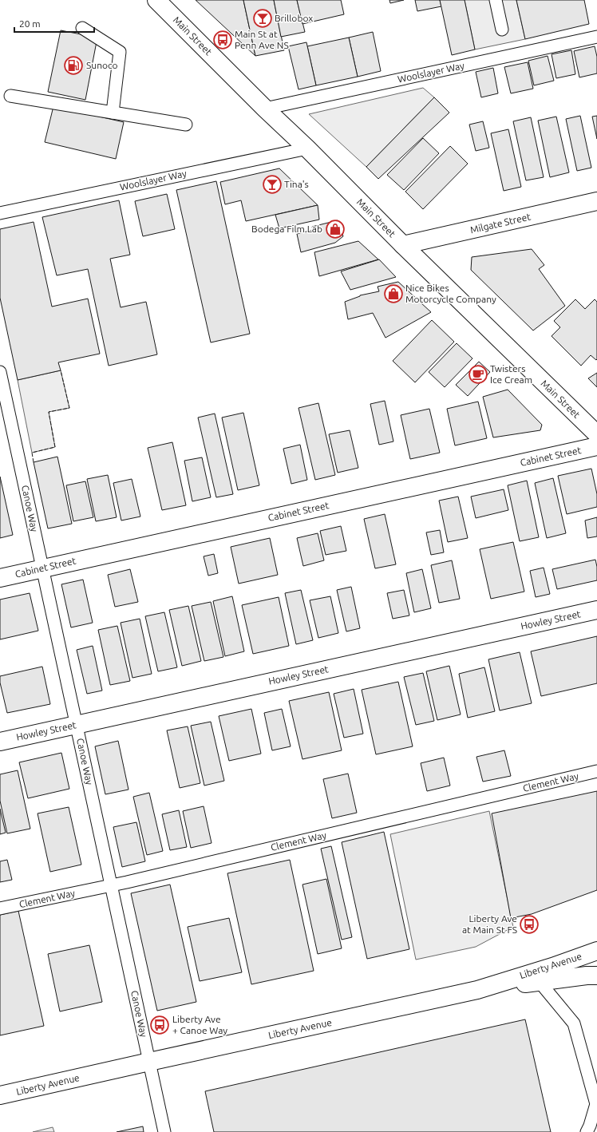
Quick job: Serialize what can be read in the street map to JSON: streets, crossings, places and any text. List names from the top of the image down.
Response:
{
  "streets": {
    "street": [
      "Main Street",
      "Milgate Street",
      "Cabinet Street",
      "Howley Street",
      "Liberty Avenue"
    ],
    "lane": ["Woolslayer Way", "Canoe Way", "Clement Way"]
  },
  "crossings": [
    ["Main Street", "Woolslayer Way"],
    ["Main Street", "Milgate Street"],
    ["Cabinet Street", "Canoe Way"],
    ["Canoe Way", "Howley Street"],
    ["Canoe Way", "Clement Way"],
    ["Canoe Way", "Liberty Avenue"]
  ],
  "places": {
    "bar": ["Brillobox", "Tina's"],
    "bus stop": ["Main St at Penn Ave NS", "Liberty Ave at Main St FS", "Liberty Ave + Canoe Way"],
    "fuel station": ["Sunoco"],
    "shop": ["Bodega Film Lab", "Nice Bikes Motorcycle Company"],
    "cafe": ["Twisters Ice Cream"]
  },
  "scale_bar": "20 m"
}
